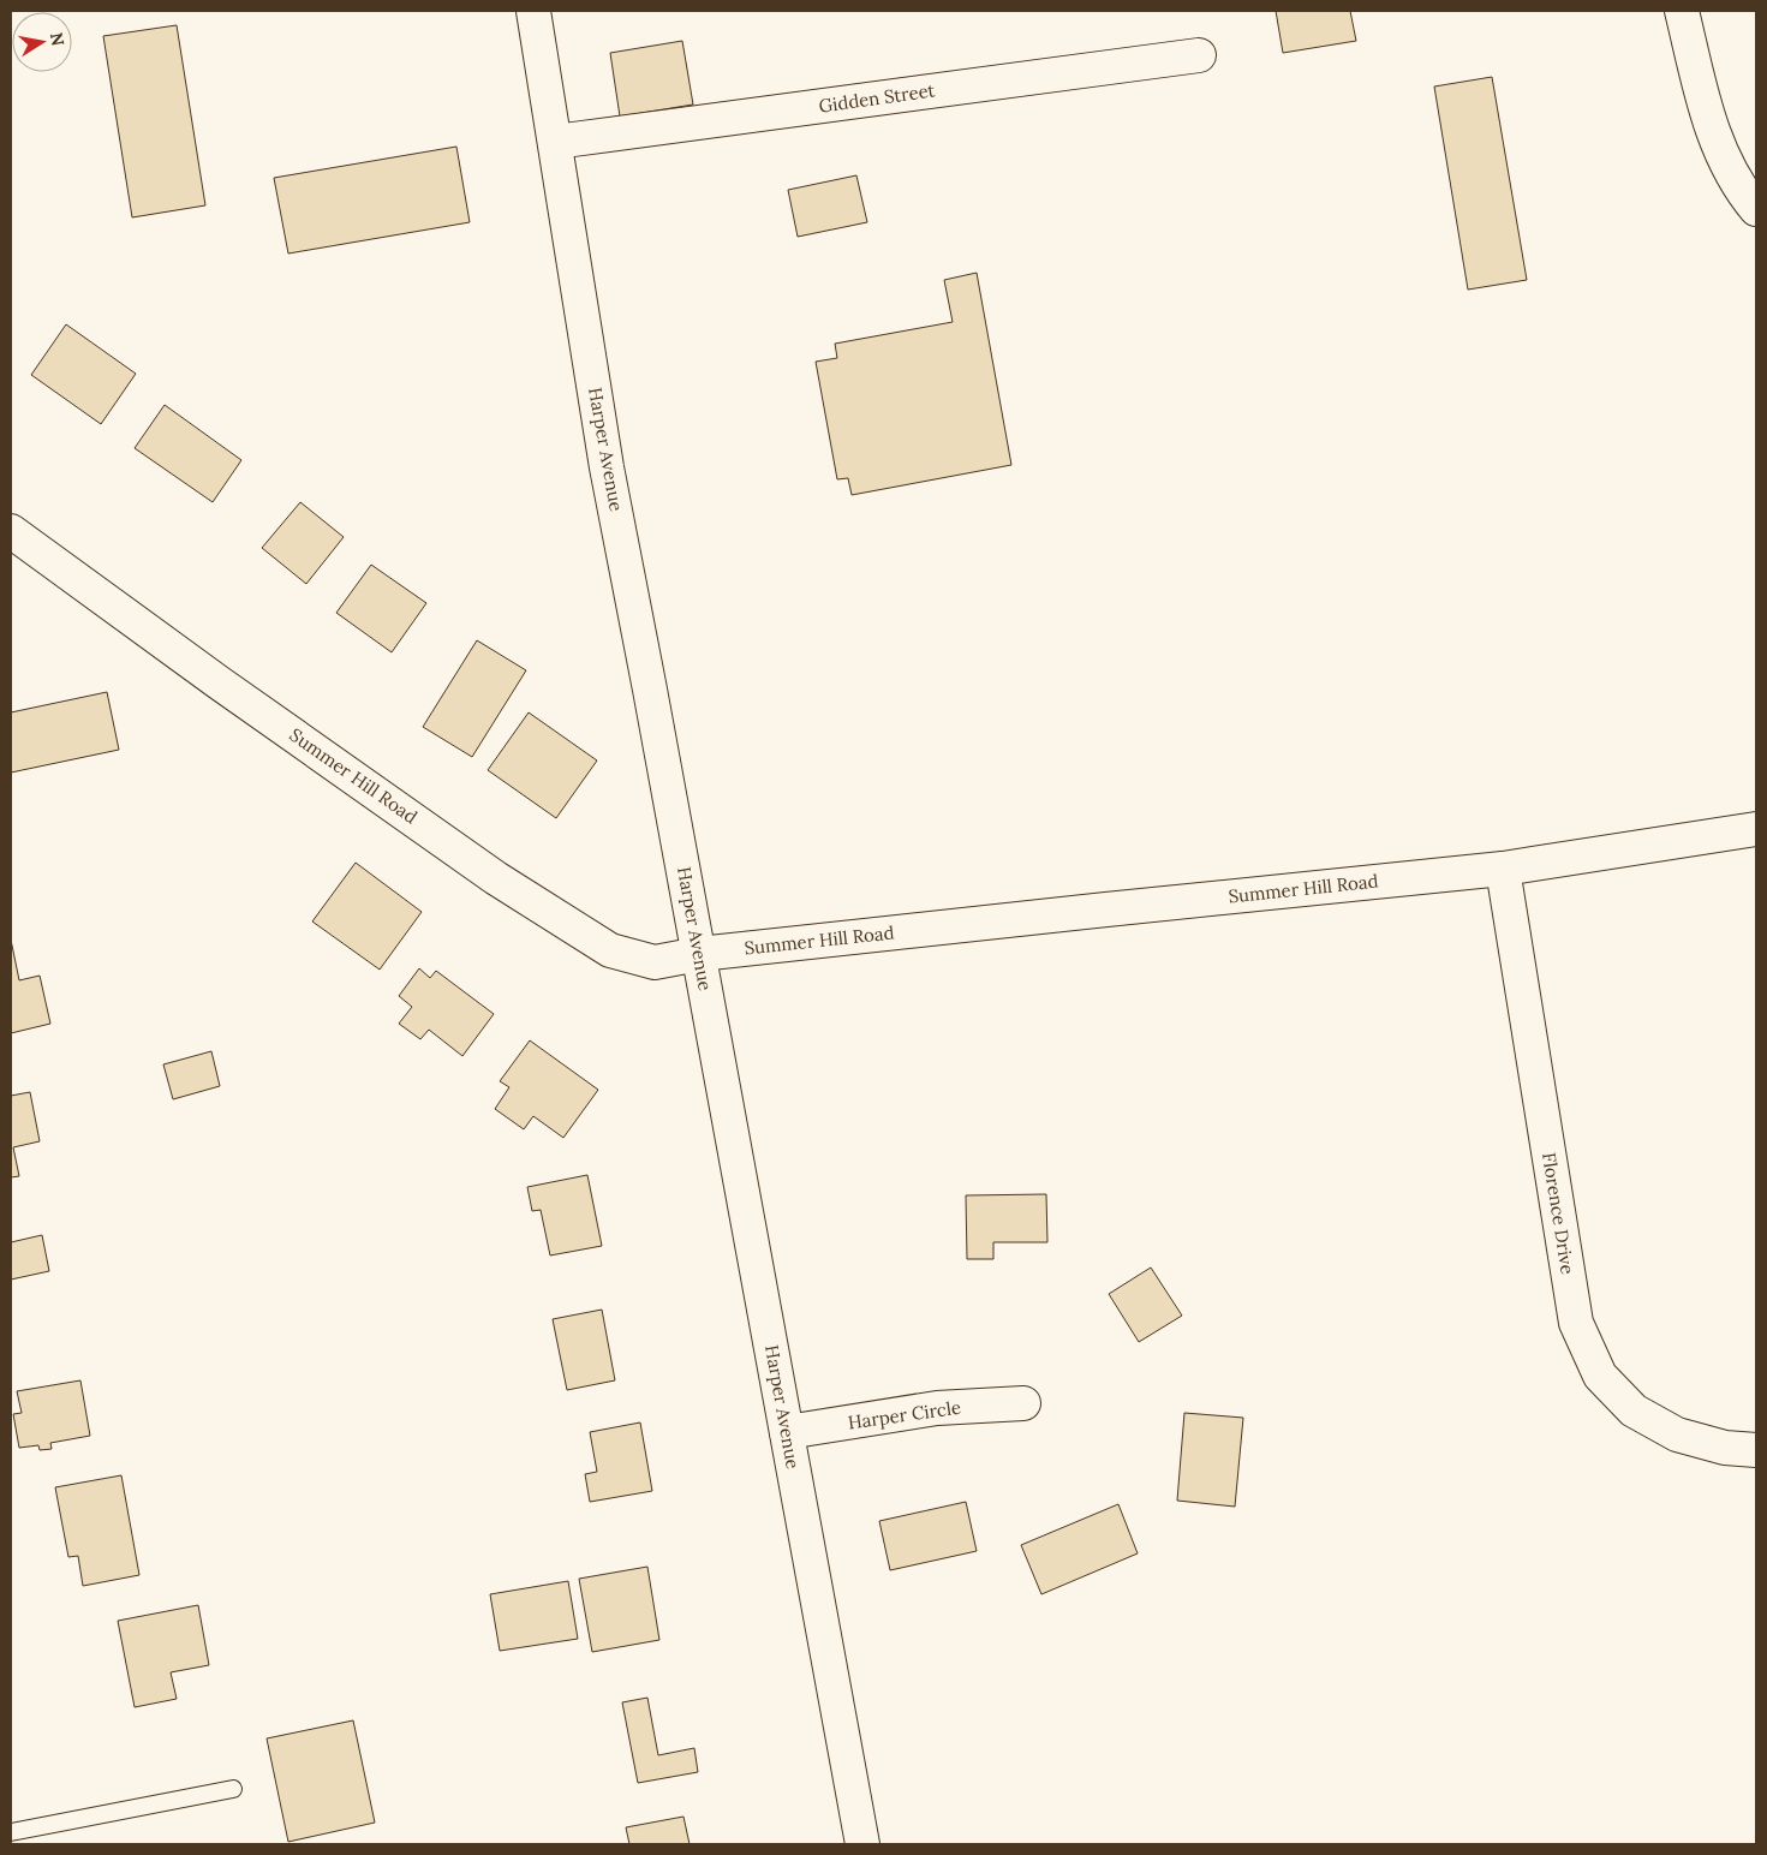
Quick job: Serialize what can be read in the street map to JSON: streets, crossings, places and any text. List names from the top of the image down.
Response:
{
  "streets": {
    "street": [
      "Gidden Street",
      "Harper Avenue",
      "Summer Hill Road",
      "Florence Drive",
      "Harper Circle"
    ]
  },
  "crossings": [
    ["Gidden Street", "Harper Avenue"],
    ["Harper Avenue", "Summer Hill Road"],
    ["Harper Avenue", "Harper Circle"],
    ["Summer Hill Road", "Florence Drive"]
  ],
  "north": "right"
}
